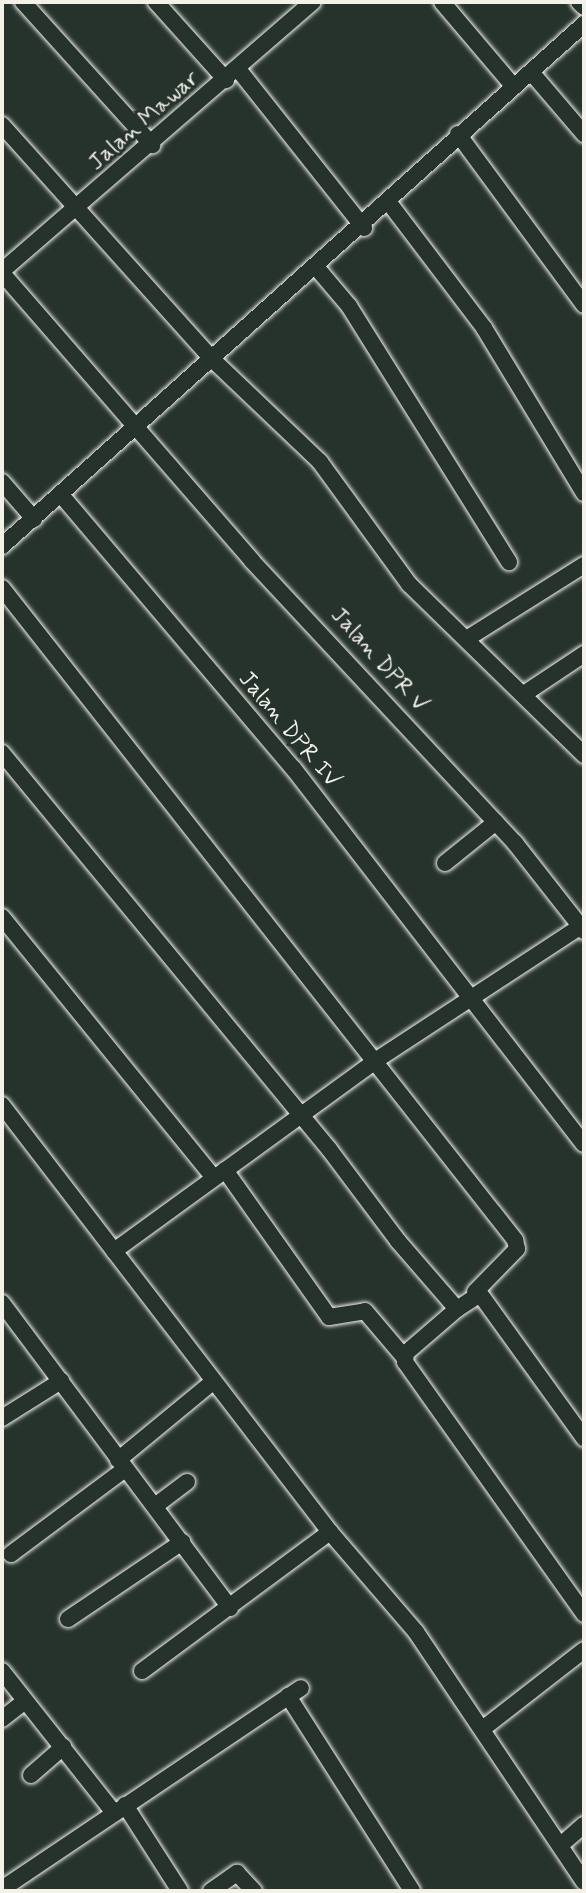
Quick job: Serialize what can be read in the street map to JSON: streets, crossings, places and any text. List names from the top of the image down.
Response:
{
  "streets": {
    "street": ["Jalan Mawar", "Jalan DPR V", "Jalan DPR IV"]
  },
  "crossings": [
    ["Jalan Mawar", "Jalan DPR V"]
  ]
}
